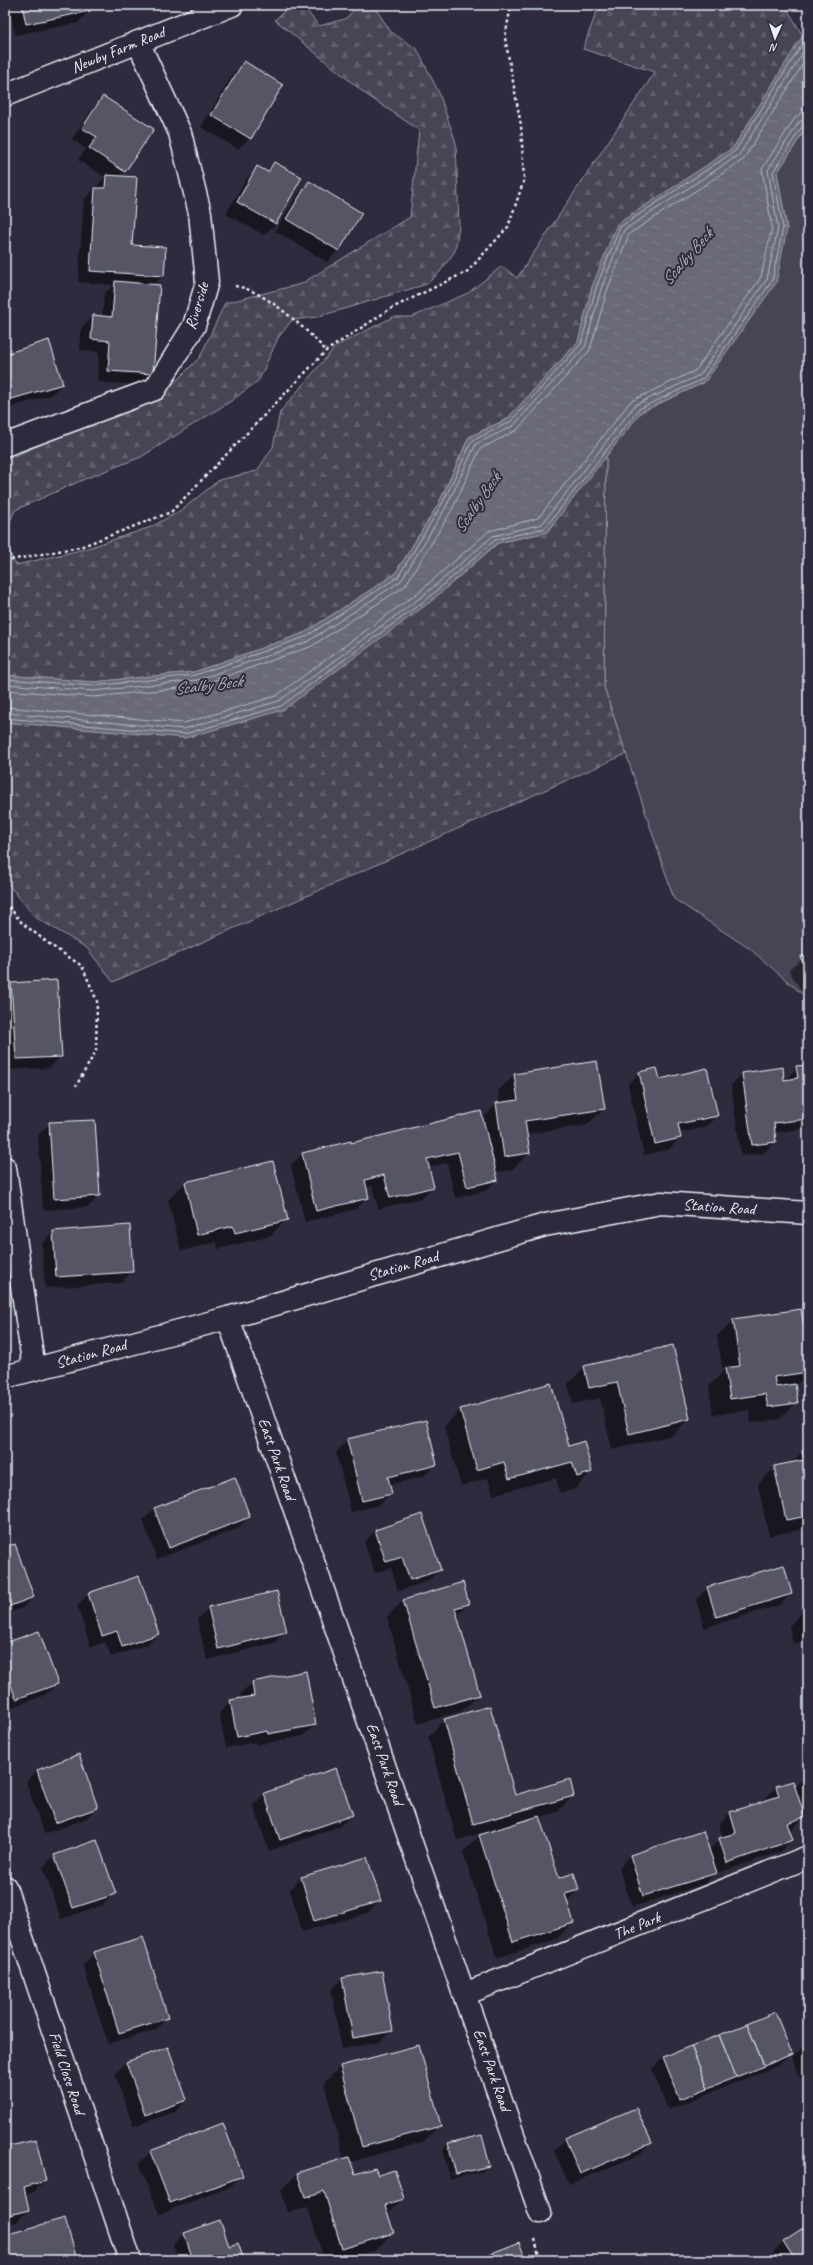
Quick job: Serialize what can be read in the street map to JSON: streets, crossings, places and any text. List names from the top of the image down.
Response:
{
  "streets": {
    "street": [
      "Newby Farm Road",
      "Riverside",
      "Station Road",
      "East Park Road",
      "The Park",
      "Field Close Road"
    ]
  },
  "crossings": [
    ["Newby Farm Road", "Riverside"],
    ["Station Road", "East Park Road"],
    ["East Park Road", "The Park"]
  ],
  "water": ["Scalby Beck"],
  "north": "bottom"
}
